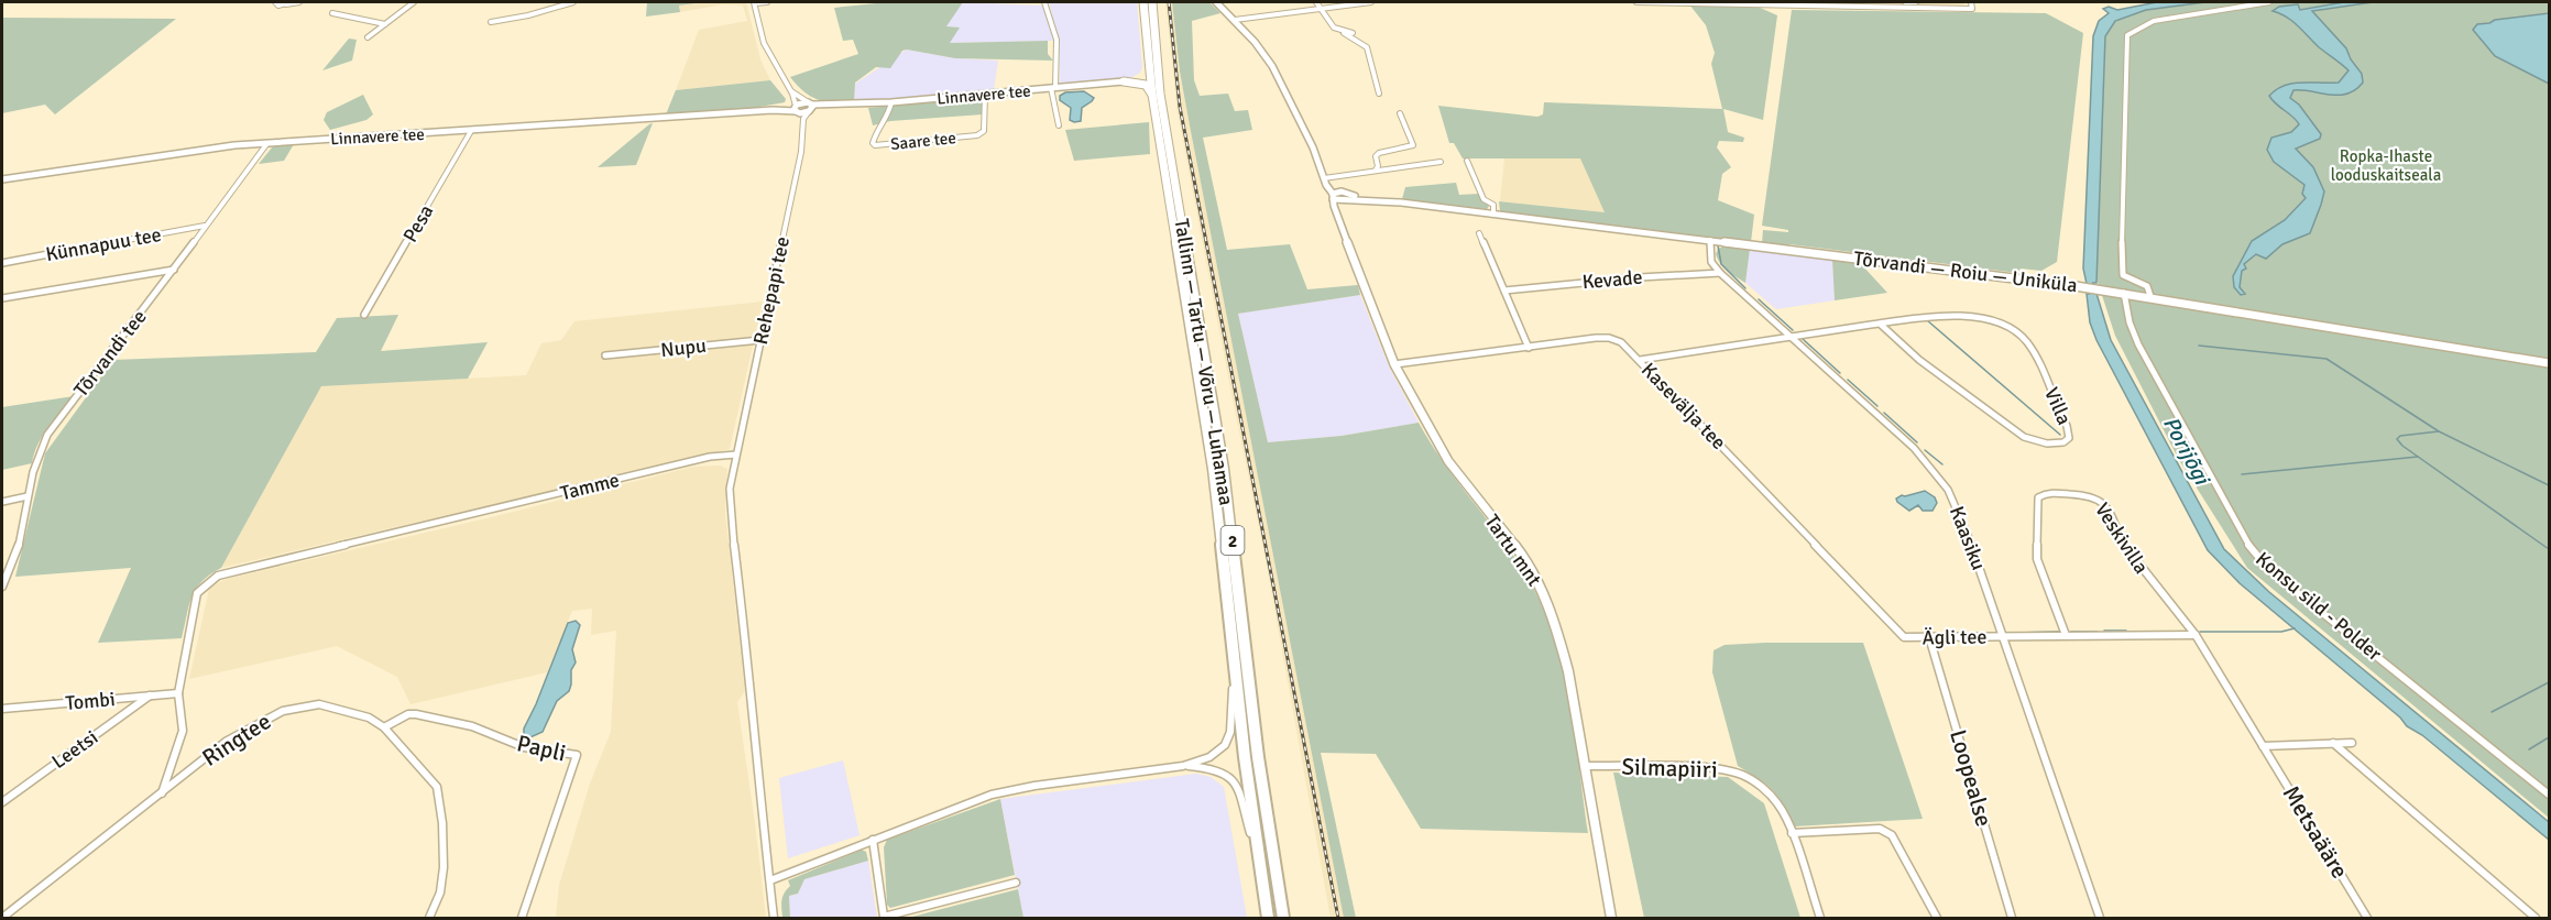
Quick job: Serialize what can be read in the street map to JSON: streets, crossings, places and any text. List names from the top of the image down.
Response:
{
  "streets": {
    "highway": ["Tallinn — Tartu — Võru — Luhamaa", "2"],
    "street": [
      "Linnavere tee",
      "Saare tee",
      "Pesa",
      "Künnapuu tee",
      "Tõrvandi — Roiu — Uniküla",
      "Kevade",
      "Rehepapi tee",
      "Nupu",
      "Tõrvandi tee",
      "Kasevälja tee",
      "Villa",
      "Tamme",
      "Kaasiku",
      "Veskivilla",
      "Tartu mnt",
      "Konsu sild - Polder",
      "Ägli tee",
      "Tombi",
      "Ringtee",
      "Papli",
      "Leetsi",
      "Silmapiiri",
      "Loopealse",
      "Metsaääre"
    ]
  },
  "crossings": [
    ["Linnavere tee", "Saare tee"],
    ["Linnavere tee", "Pesa"],
    ["Linnavere tee", "Rehepapi tee"],
    ["Linnavere tee", "Tõrvandi tee"],
    ["Künnapuu tee", "Tõrvandi tee"],
    ["Tõrvandi — Roiu — Uniküla", "Kaasiku"],
    ["Tõrvandi — Roiu — Uniküla", "Tartu mnt"],
    ["Tõrvandi — Roiu — Uniküla", "Konsu sild - Polder"],
    ["Kevade", "Kaasiku"],
    ["Rehepapi tee", "Nupu"],
    ["Rehepapi tee", "Tamme"],
    ["Kasevälja tee", "Villa"],
    ["Kasevälja tee", "Tartu mnt"],
    ["Kasevälja tee", "Ägli tee"],
    ["Villa", "Kaasiku"],
    ["Tamme", "Tombi"],
    ["Tamme", "Ringtee"],
    ["Kaasiku", "Ägli tee"],
    ["Veskivilla", "Metsaääre"],
    ["Tartu mnt", "Silmapiiri"],
    ["Ägli tee", "Loopealse"],
    ["Tombi", "Leetsi"],
    ["Ringtee", "Papli"]
  ],
  "water": ["Porijõgi"],
  "parks": ["Ropka-Ihaste looduskaitseala"]
}
